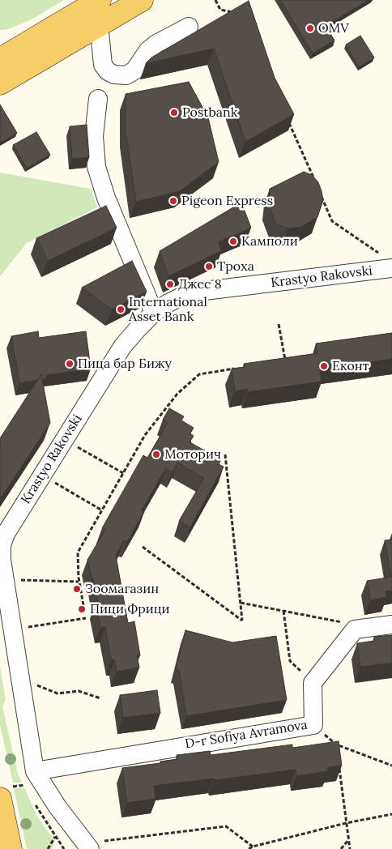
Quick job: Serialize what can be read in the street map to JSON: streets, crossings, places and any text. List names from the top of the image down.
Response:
{
  "streets": {
    "street": ["Krastyo Rakovski", "D-r Sofiya Avramova"]
  },
  "crossings": [
    ["Krastyo Rakovski", "D-r Sofiya Avramova"]
  ],
  "places": [
    "OMV",
    "Postbank",
    "Pigeon Express",
    "Камполи",
    "Троха",
    "Джес 8",
    "International Asset Bank",
    "Пица бар Бижу",
    "Еконт",
    "Моторич",
    "Зоомагазин",
    "Пици Фрици"
  ]
}
